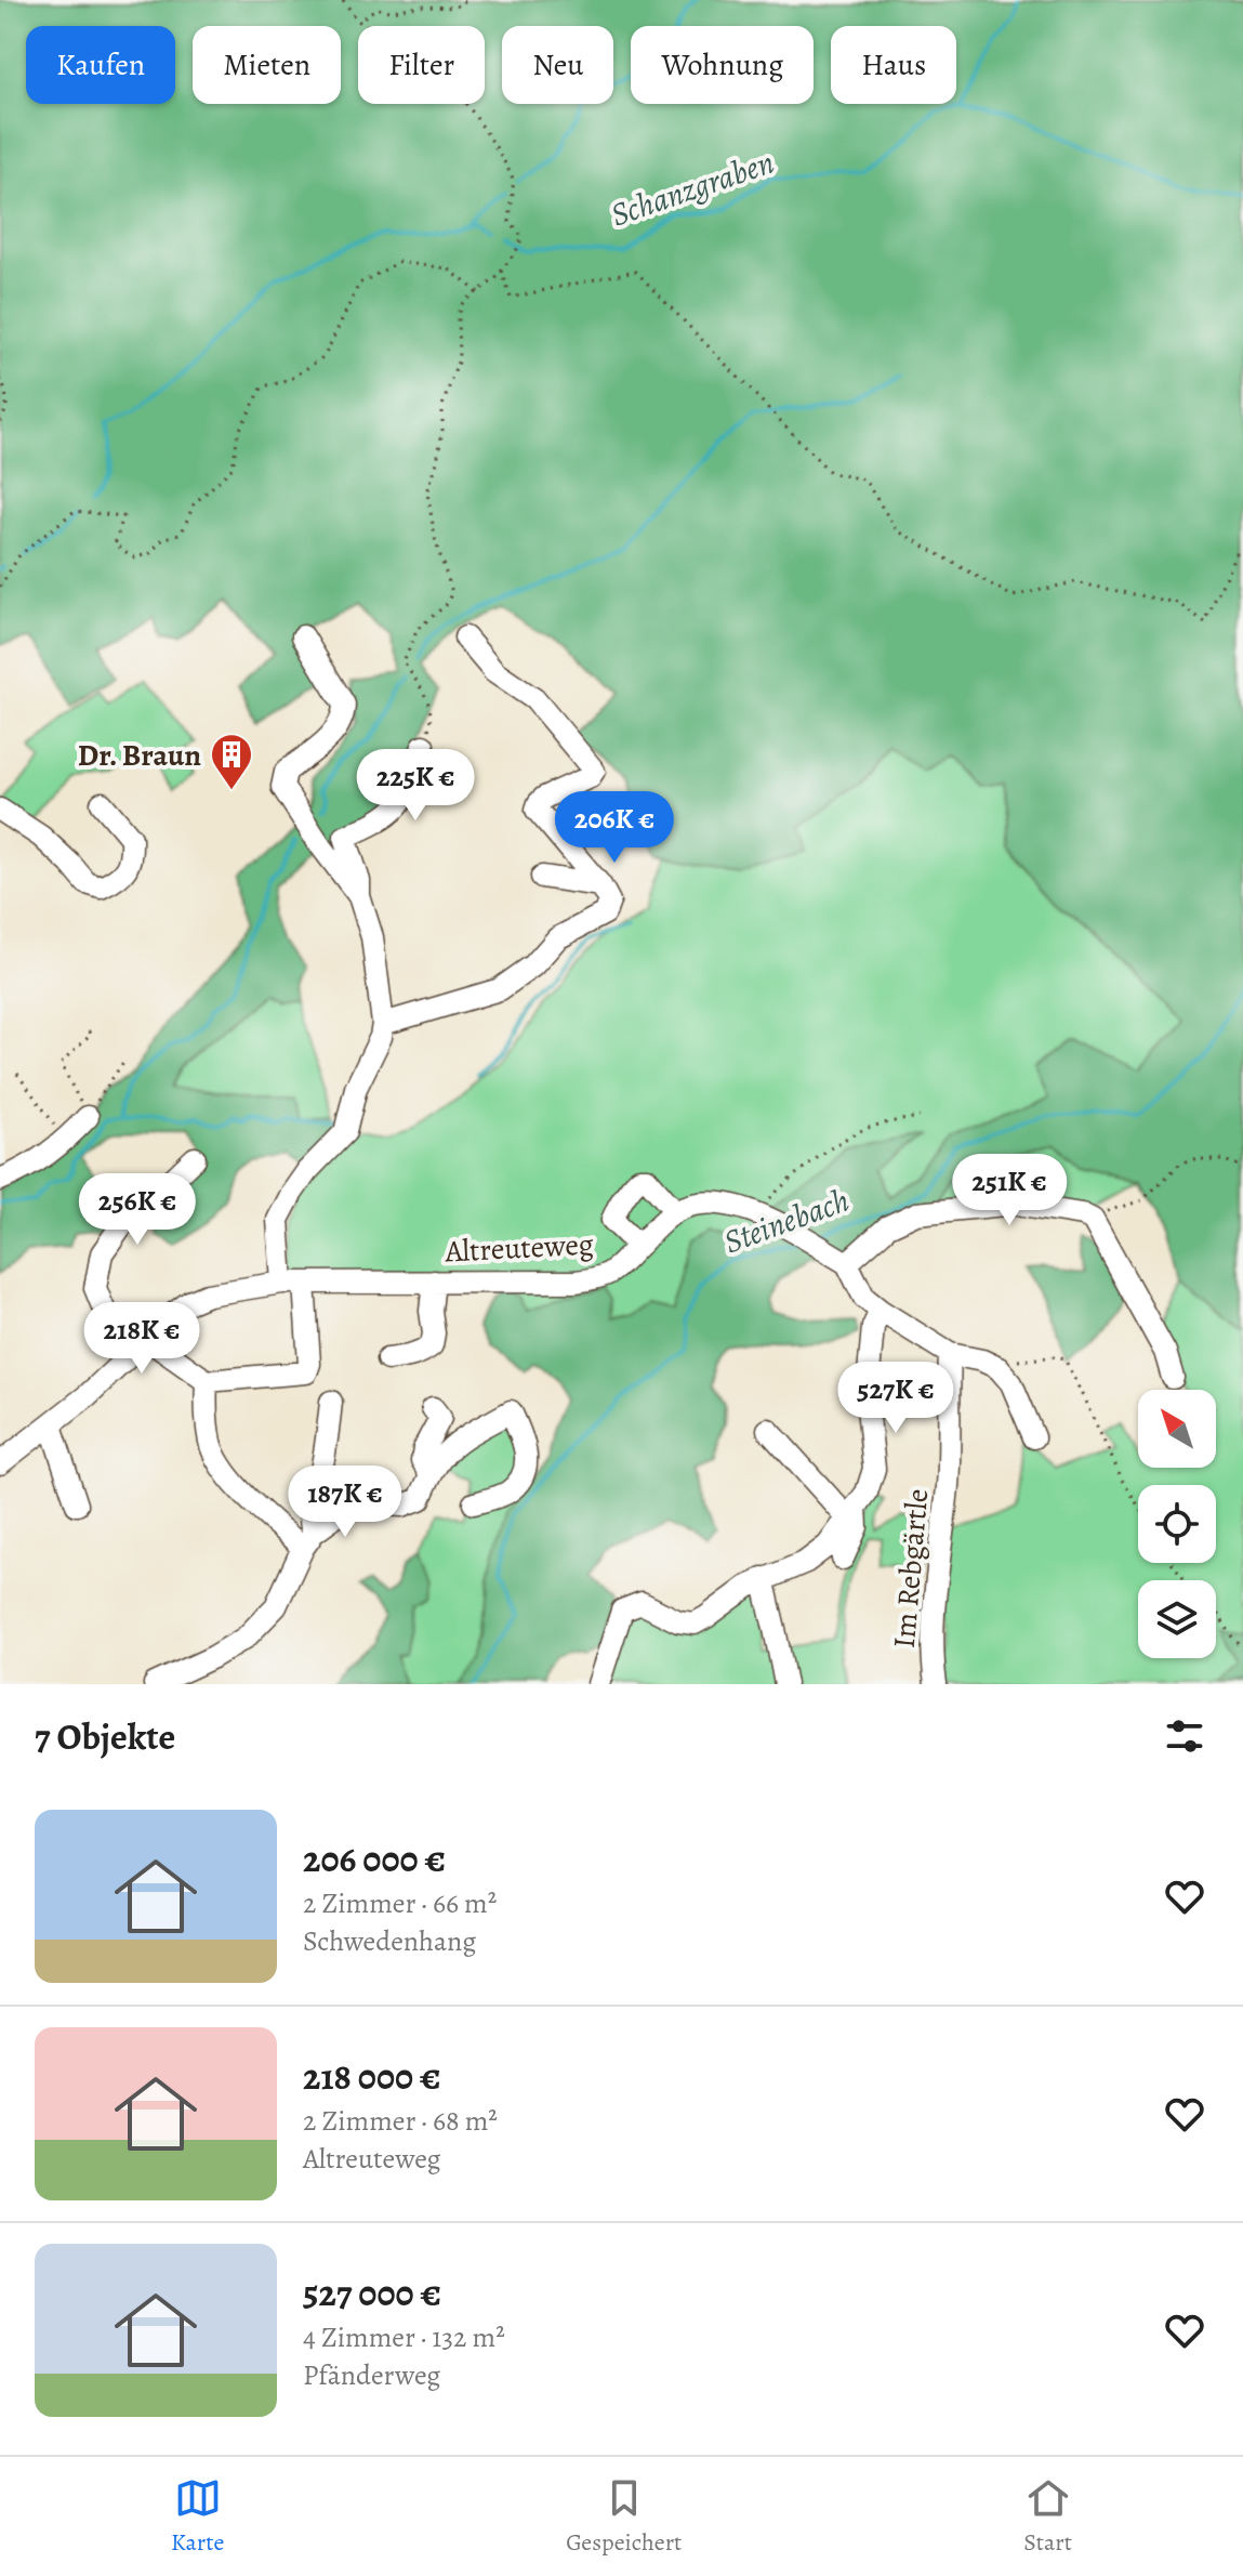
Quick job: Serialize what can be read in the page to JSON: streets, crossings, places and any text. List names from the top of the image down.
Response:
{
  "streets": {
    "street": ["Altreuteweg", "Im Rebgärtle"]
  },
  "water": ["Schanzgraben", "Steinebach"],
  "places": {
    "building": ["Dr. Braun"]
  },
  "north": "top left",
  "page": {
    "chip": [
      "Kaufen",
      "Mieten",
      "Filter",
      "Neu",
      "Wohnung",
      "Haus"
    ],
    "price": [
      "225K €",
      "206K €",
      "251K €",
      "256K €",
      "218K €",
      "527K €",
      "187K €"
    ],
    "heading": "7 Objekte",
    "list": [
      {
        "name": "206 000 €",
        "note": "2 Zimmer · 66 m² · Schwedenhang"
      },
      {
        "name": "218 000 €",
        "note": "2 Zimmer · 68 m² · Altreuteweg"
      },
      {
        "name": "527 000 €",
        "note": "4 Zimmer · 132 m² · Pfänderweg"
      }
    ],
    "tabs": ["Karte", "Gespeichert", "Start"]
  }
}
